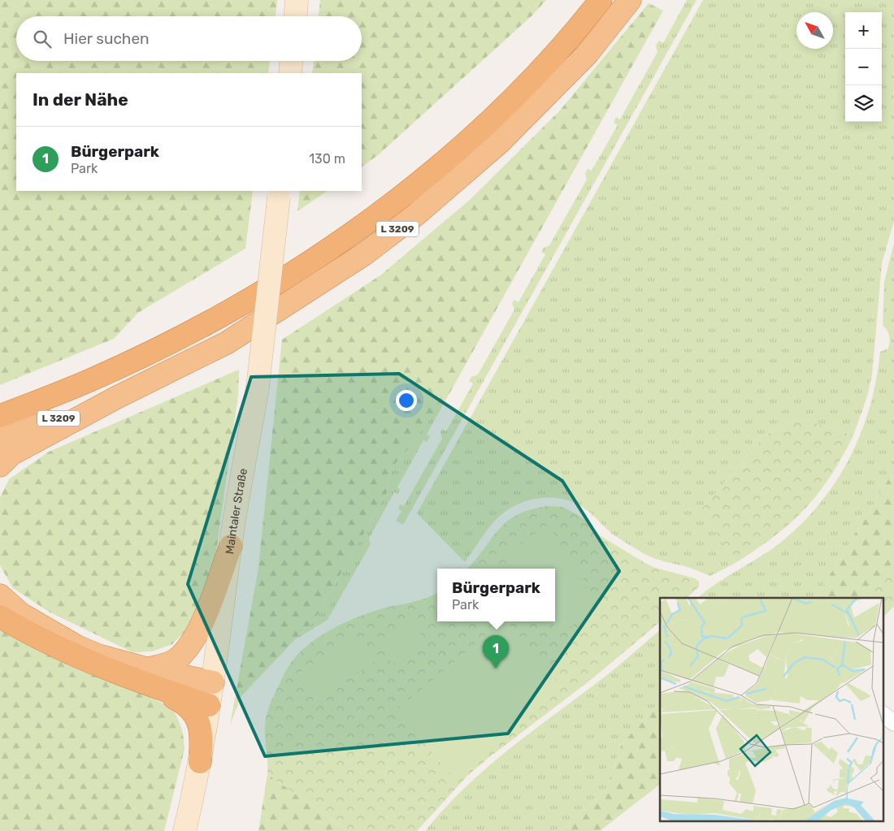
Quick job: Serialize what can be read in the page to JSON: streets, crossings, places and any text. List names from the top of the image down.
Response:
{
  "streets": {
    "highway": ["L 3209"],
    "main road": ["Maintaler Straße"]
  },
  "north": "top left",
  "page": {
    "map_buttons": ["+", "−"],
    "search": "Hier suchen",
    "heading": "In der Nähe",
    "list": [
      {
        "mark": "1",
        "name": "Bürgerpark",
        "note": "Park",
        "value": "130 m"
      }
    ],
    "popup": ["Bürgerpark", "Park"],
    "pins": "1"
  }
}
